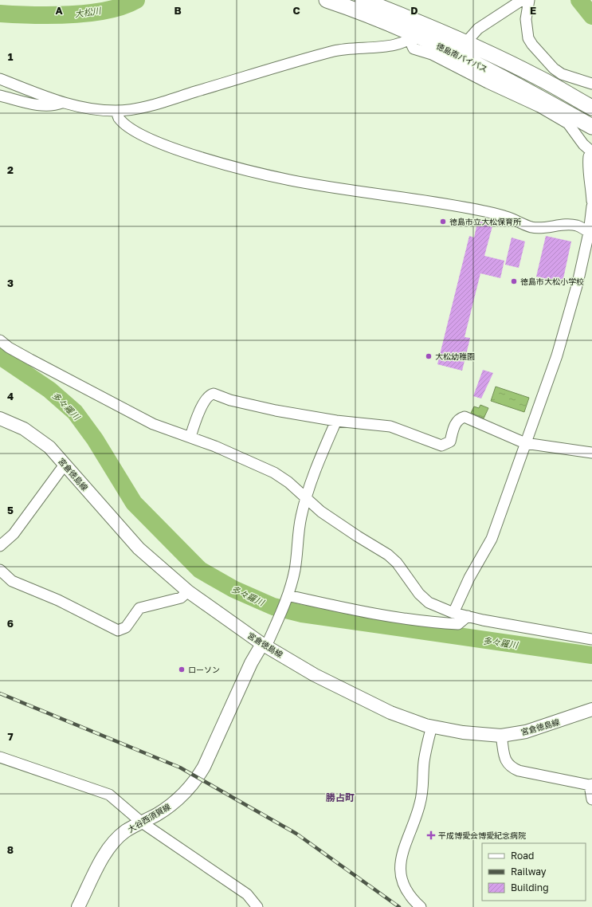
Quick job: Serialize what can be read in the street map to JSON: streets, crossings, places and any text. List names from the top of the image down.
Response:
{
  "streets": {
    "highway": ["徳島南バイパス"],
    "main road": ["宮倉徳島線", "大谷西須賀線"]
  },
  "crossings": [
    ["宮倉徳島線", "大谷西須賀線"]
  ],
  "districts": ["勝占町"],
  "water": ["大松川", "多々羅川"],
  "places": {
    "other": [
      "徳島市立大松保育所",
      "徳島市大松小学校",
      "大松幼稚園",
      "ローソン"
    ],
    "health": ["平成博愛会博愛紀念病院"]
  },
  "legend": ["Road", "Railway", "Building"],
  "grid": {
    "columns": [
      "A",
      "B",
      "C",
      "D",
      "E"
    ],
    "rows": [
      "1",
      "2",
      "3",
      "4",
      "5",
      "6",
      "7",
      "8"
    ]
  }
}
